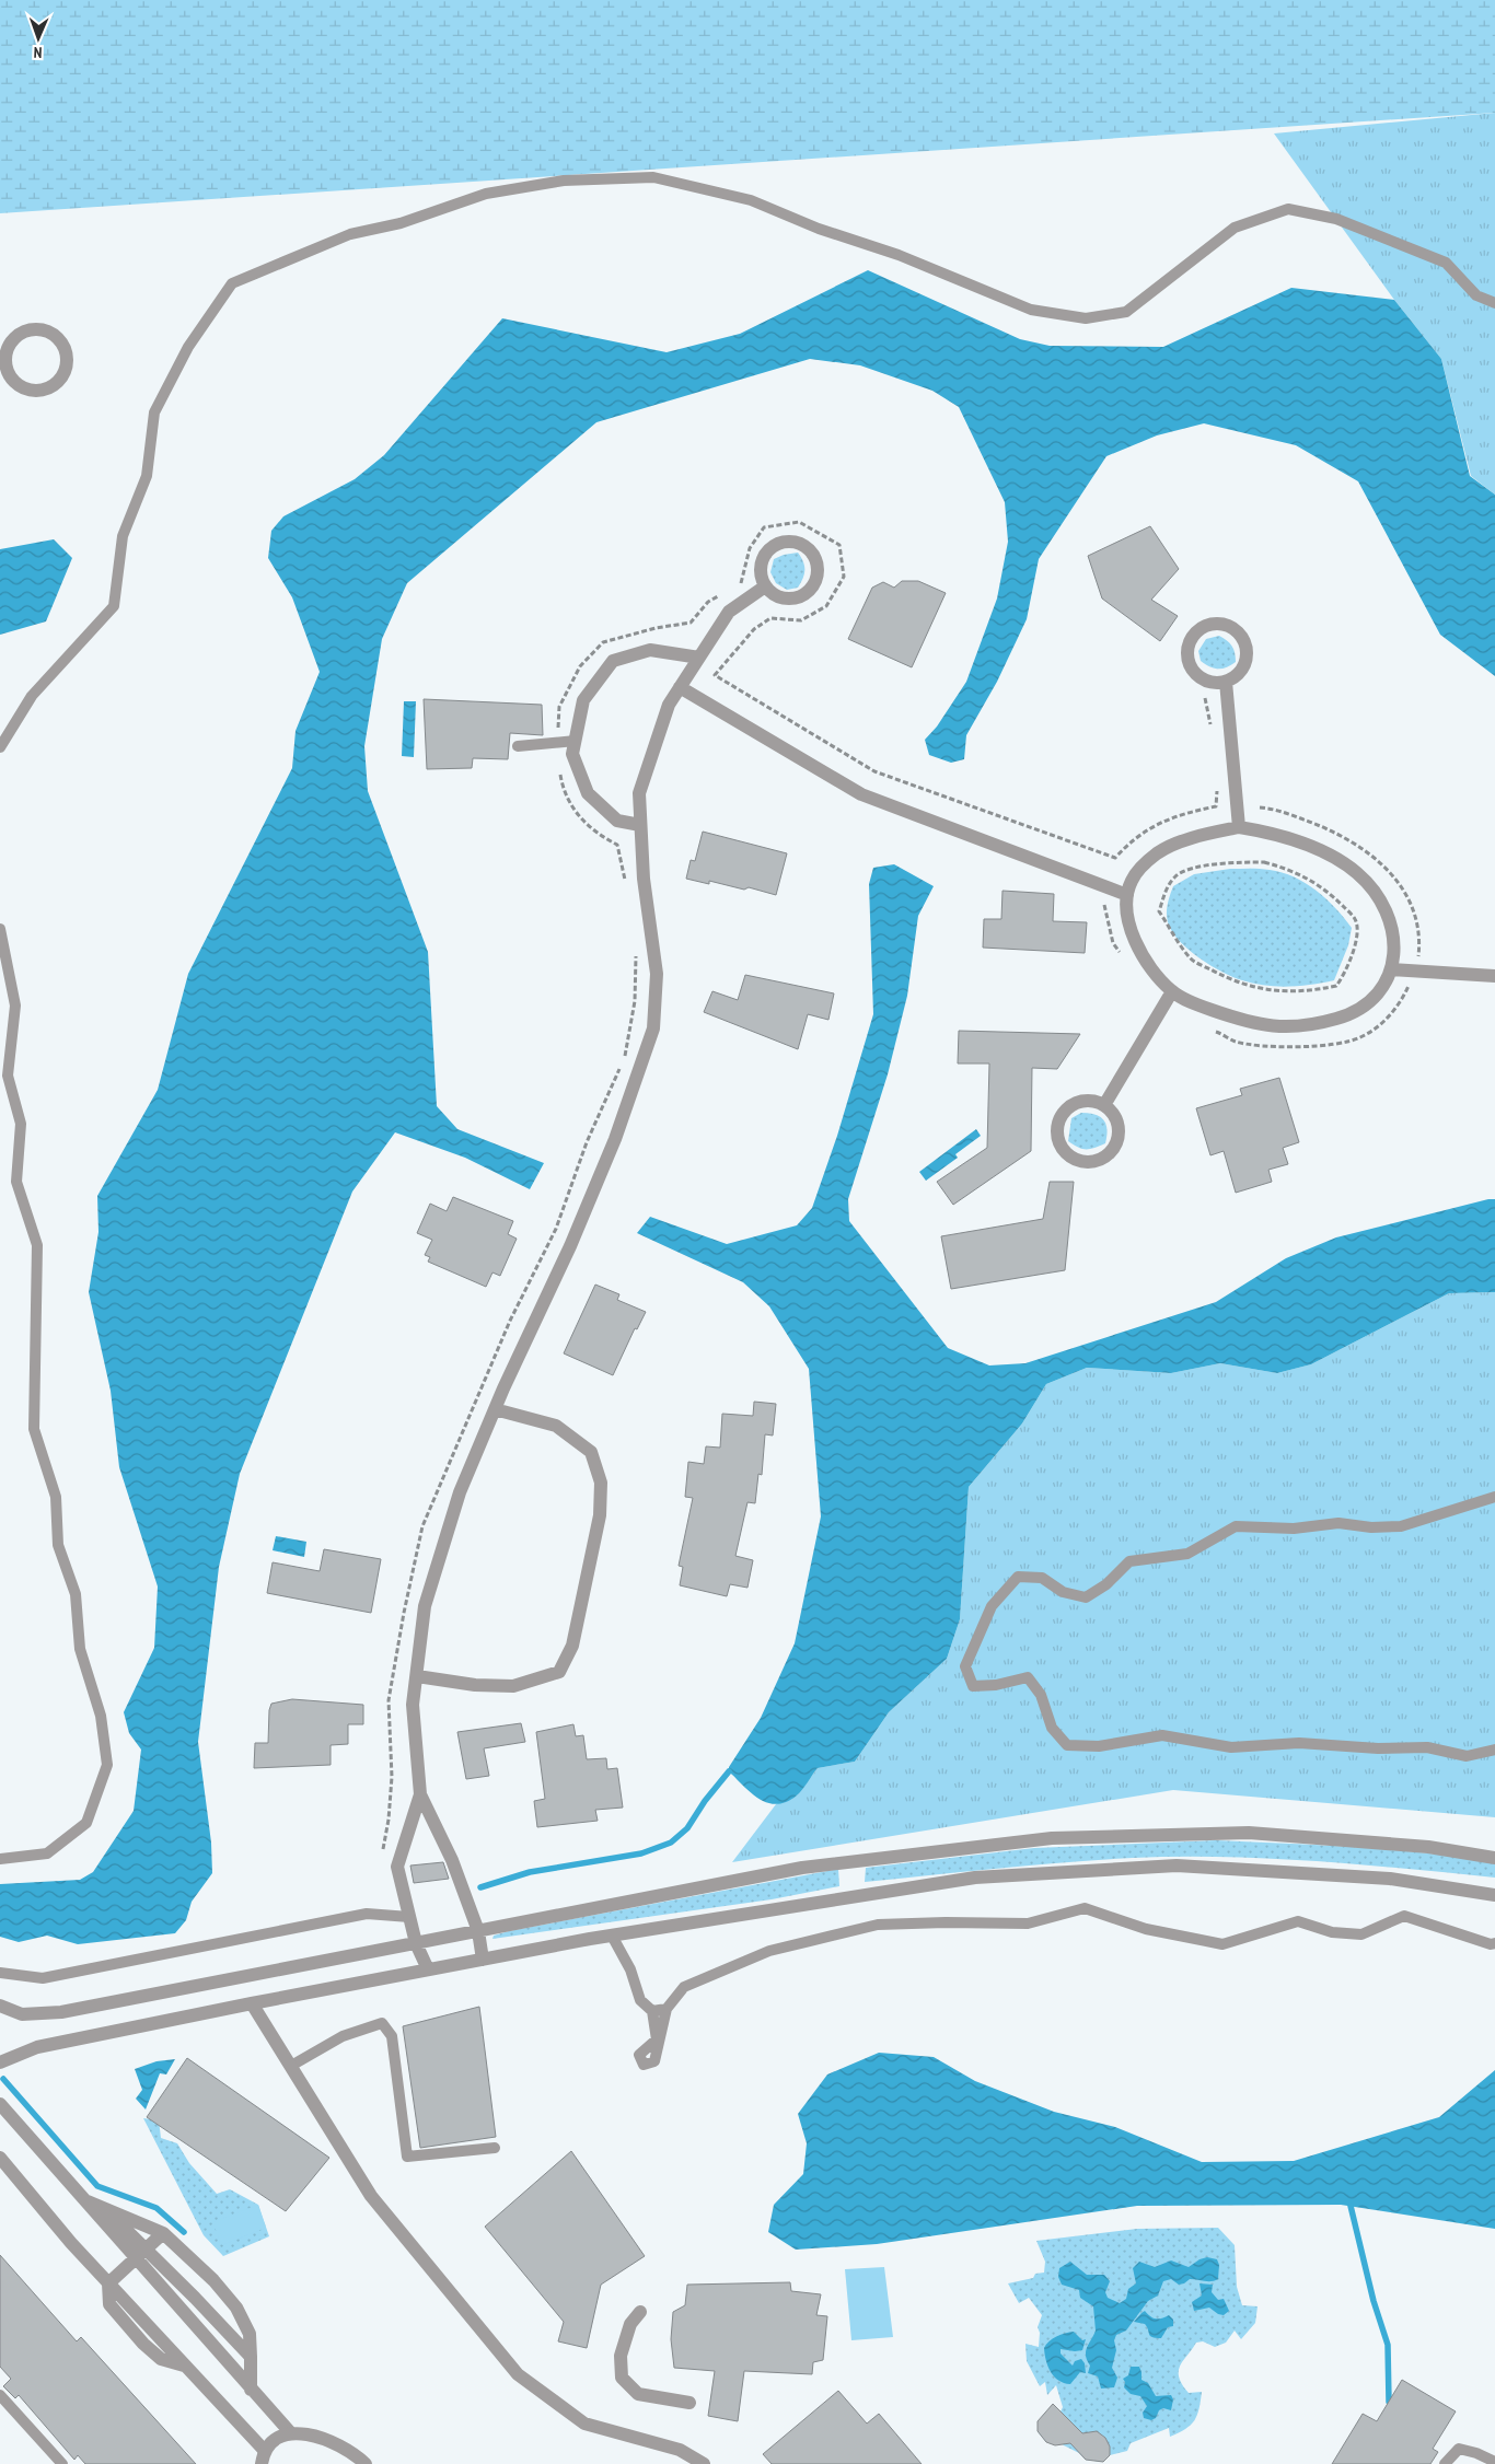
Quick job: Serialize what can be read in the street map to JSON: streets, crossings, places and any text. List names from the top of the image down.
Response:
{
  "north": "bottom"
}
